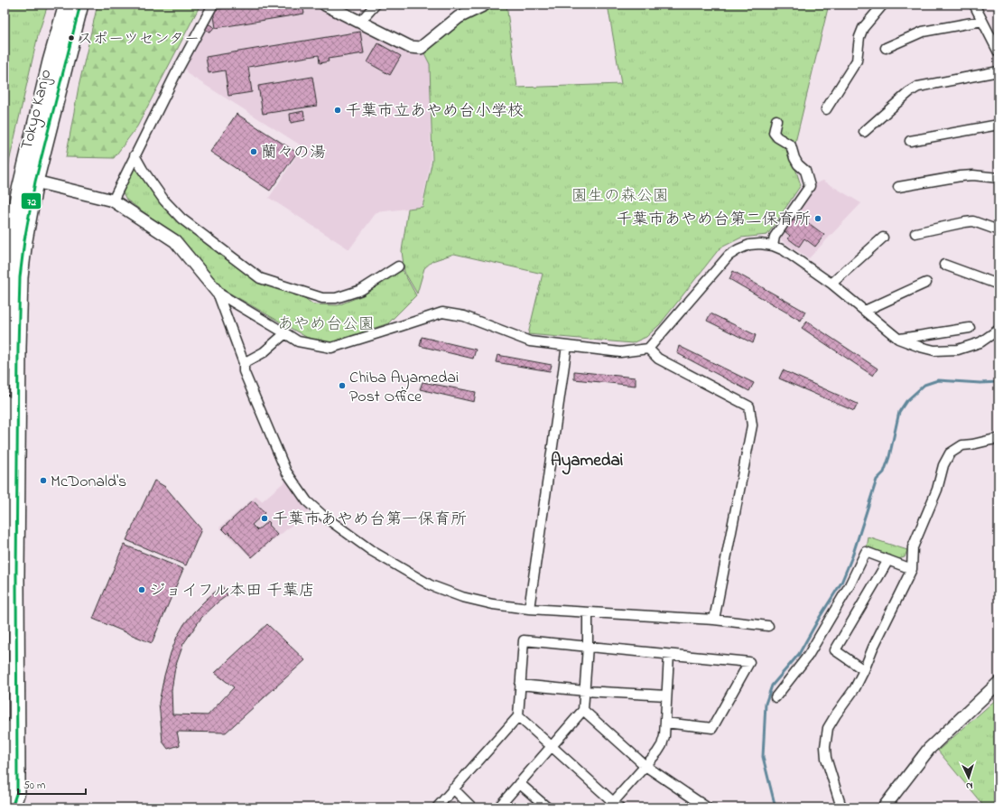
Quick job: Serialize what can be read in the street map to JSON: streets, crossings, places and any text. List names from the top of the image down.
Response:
{
  "streets": {
    "highway": ["Tokyo Kanjo"]
  },
  "districts": ["Ayamedai"],
  "parks": ["園生の森公園", "あやめ台公園"],
  "places": [
    "スポーツセンター",
    "千葉市立あやめ台小学校",
    "蘭々の湯",
    "千葉市あやめ台第二保育所",
    "Chiba Ayamedai Post Office",
    "McDonald's",
    "千葉市あやめ台第一保育所",
    "ジョイフル本田 千葉店"
  ],
  "lines": ["transit line 72"],
  "scale_bar": "50 m",
  "north": "bottom"
}
